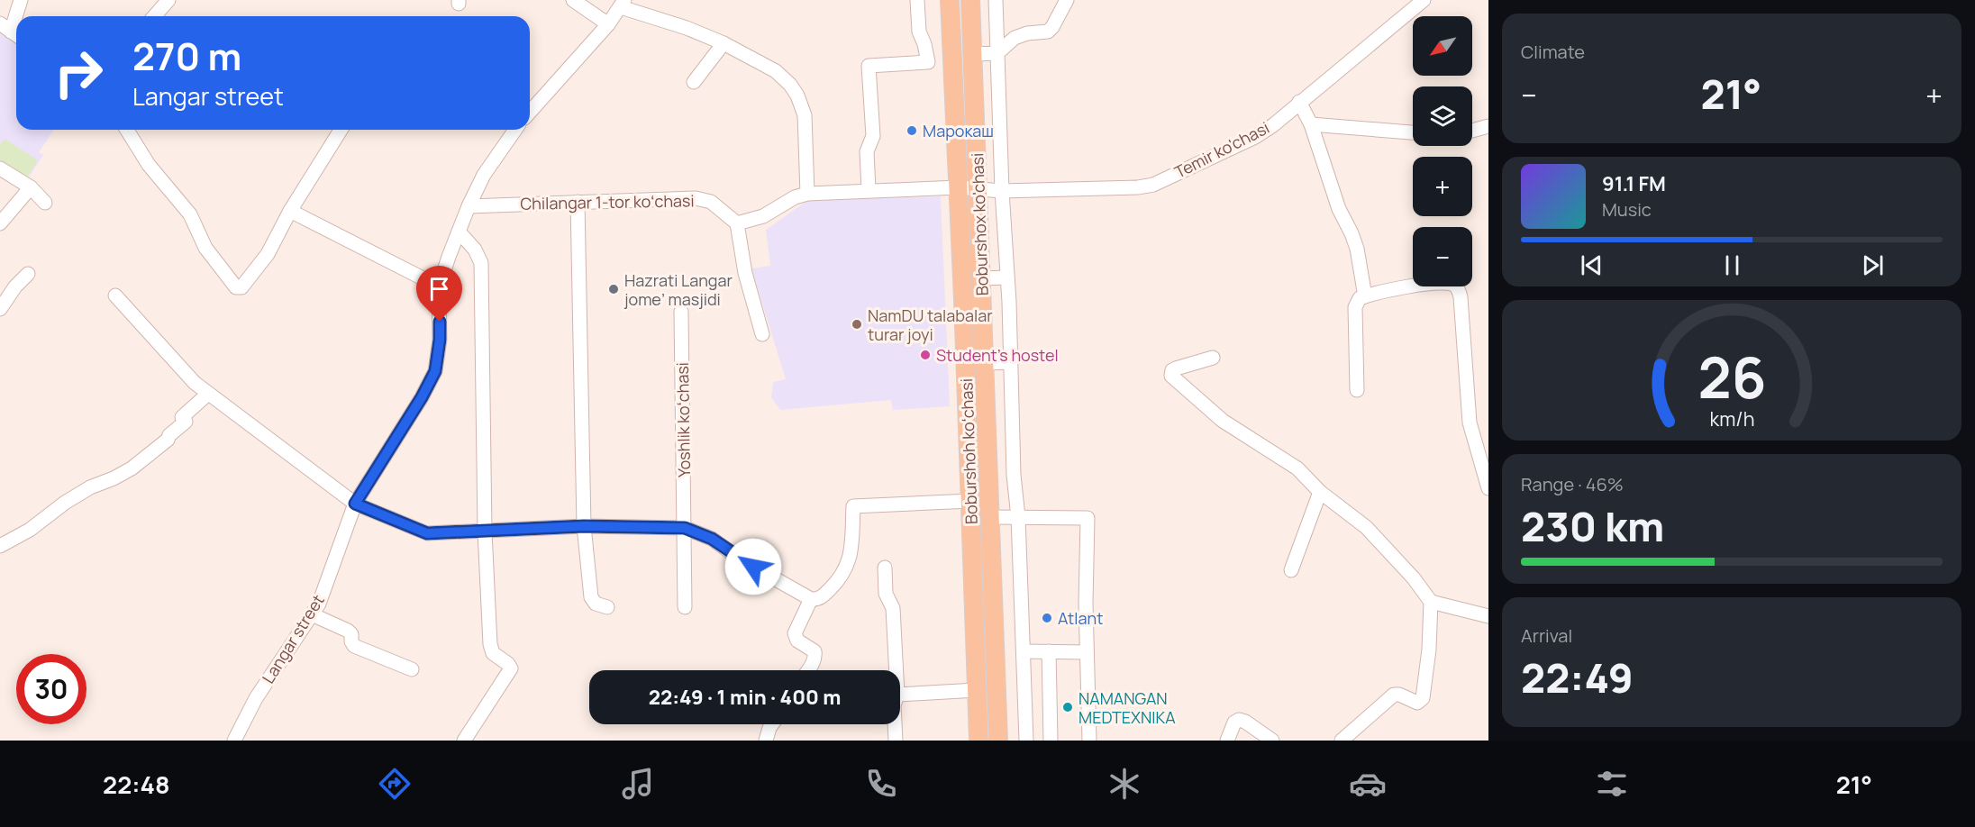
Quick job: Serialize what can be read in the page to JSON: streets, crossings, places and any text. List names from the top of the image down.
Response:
{
  "streets": {
    "main road": ["Boburshox ko'chasi", "Boburshoh koʻchasi"],
    "street": [
      "Temir ko'chasi",
      "Chilangar 1-tor koʻchasi",
      "Yoshlik koʻchasi",
      "Langar street"
    ]
  },
  "crossings": [
    ["Temir ko'chasi", "Boburshox ko'chasi"],
    ["Temir ko'chasi", "Boburshoh koʻchasi"],
    ["Chilangar 1-tor koʻchasi", "Langar street"]
  ],
  "places": [
    "Марокаш",
    "Hazrati Langar jome’ masjidi",
    "NamDU talabalar turar joyi",
    "Student's hostel",
    "Atlant",
    "NAMANGAN MEDTEXNIKA"
  ],
  "north": "bottom left",
  "page": {
    "tile": [
      "Climate",
      ["Range · 46%", "230 km"],
      ["Arrival", "22:49"]
    ],
    "map_buttons": ["+", "−"],
    "turn": ["270 m", "Langar street"],
    "heat": ["−", "21°", "+"],
    "song": ["91.1 FM", "Music"],
    "limit": "30",
    "trip": "22:49 · 1 min · 400 m",
    "tabs": ["22:48", "21°"],
    "gauge": ["26", "km/h"]
  }
}
